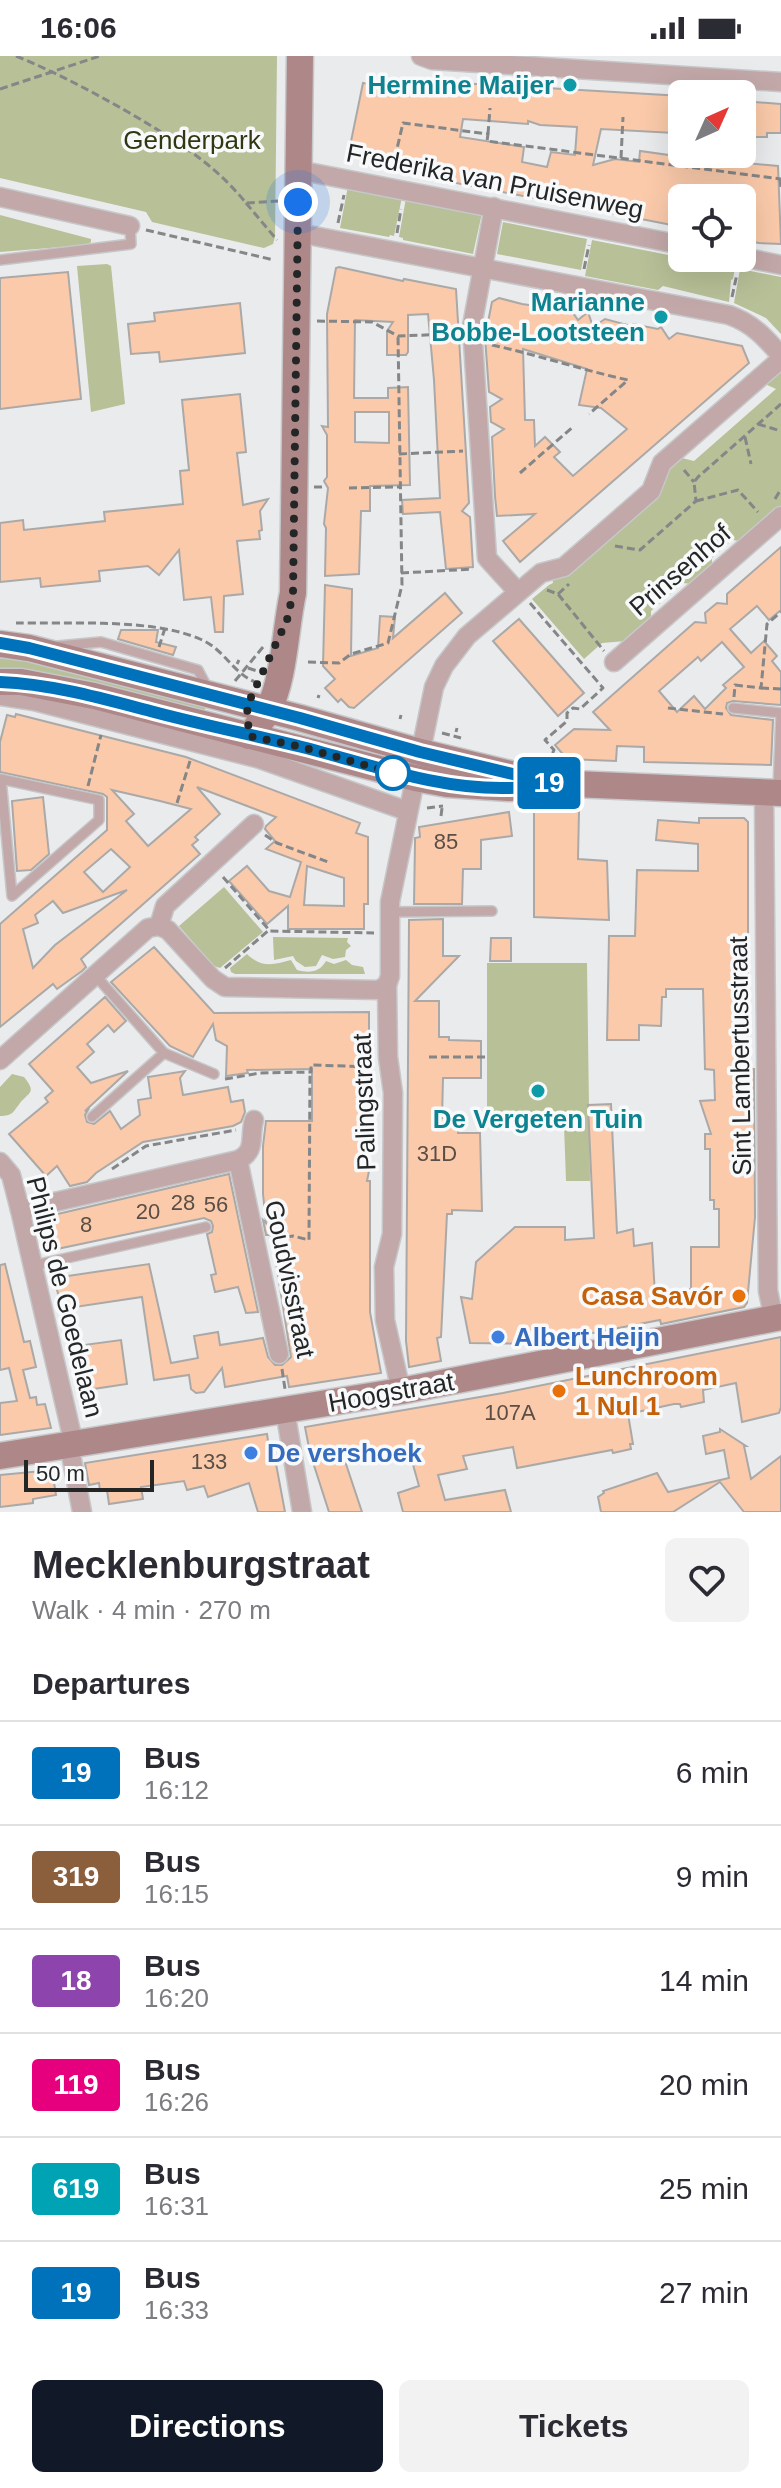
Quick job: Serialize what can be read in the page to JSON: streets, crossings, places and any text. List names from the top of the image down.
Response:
{
  "streets": {
    "street": [
      "Frederika van Pruisenweg",
      "Prinsenhof",
      "Sint Lambertusstraat",
      "Palingstraat",
      "Goudvisstraat",
      "Philips de Goedelaan",
      "Hoogstraat"
    ]
  },
  "crossings": [
    ["Sint Lambertusstraat", "Hoogstraat"],
    ["Palingstraat", "Hoogstraat"],
    ["Goudvisstraat", "Hoogstraat"],
    ["Philips de Goedelaan", "Hoogstraat"]
  ],
  "parks": ["Genderpark"],
  "places": [
    "Hermine Maijer",
    "Marianne Bobbe-Lootsteen",
    "De Vergeten Tuin",
    "Casa Savór",
    "Albert Heijn",
    "Lunchroom 1 Nul 1",
    "De vershoek"
  ],
  "lines": ["bus line 19"],
  "house_numbers": [
    "85",
    "31D",
    "28",
    "56",
    "20",
    "8",
    "107A",
    "133"
  ],
  "scale_bar": "50 m",
  "north": "top right",
  "page": {
    "status": "16:06",
    "on_map": "19",
    "scale": "50 m",
    "heading": [
      ["Mecklenburgstraat", "Walk · 4 min · 270 m"],
      "Departures"
    ],
    "list": [
      {
        "mark": "19",
        "name": "Bus",
        "note": "16:12",
        "value": "6 min"
      },
      {
        "mark": "319",
        "name": "Bus",
        "note": "16:15",
        "value": "9 min"
      },
      {
        "mark": "18",
        "name": "Bus",
        "note": "16:20",
        "value": "14 min"
      },
      {
        "mark": "119",
        "name": "Bus",
        "note": "16:26",
        "value": "20 min"
      },
      {
        "mark": "619",
        "name": "Bus",
        "note": "16:31",
        "value": "25 min"
      },
      {
        "mark": "19",
        "name": "Bus",
        "note": "16:33",
        "value": "27 min"
      }
    ],
    "buttons": ["Directions", "Tickets"]
  }
}
